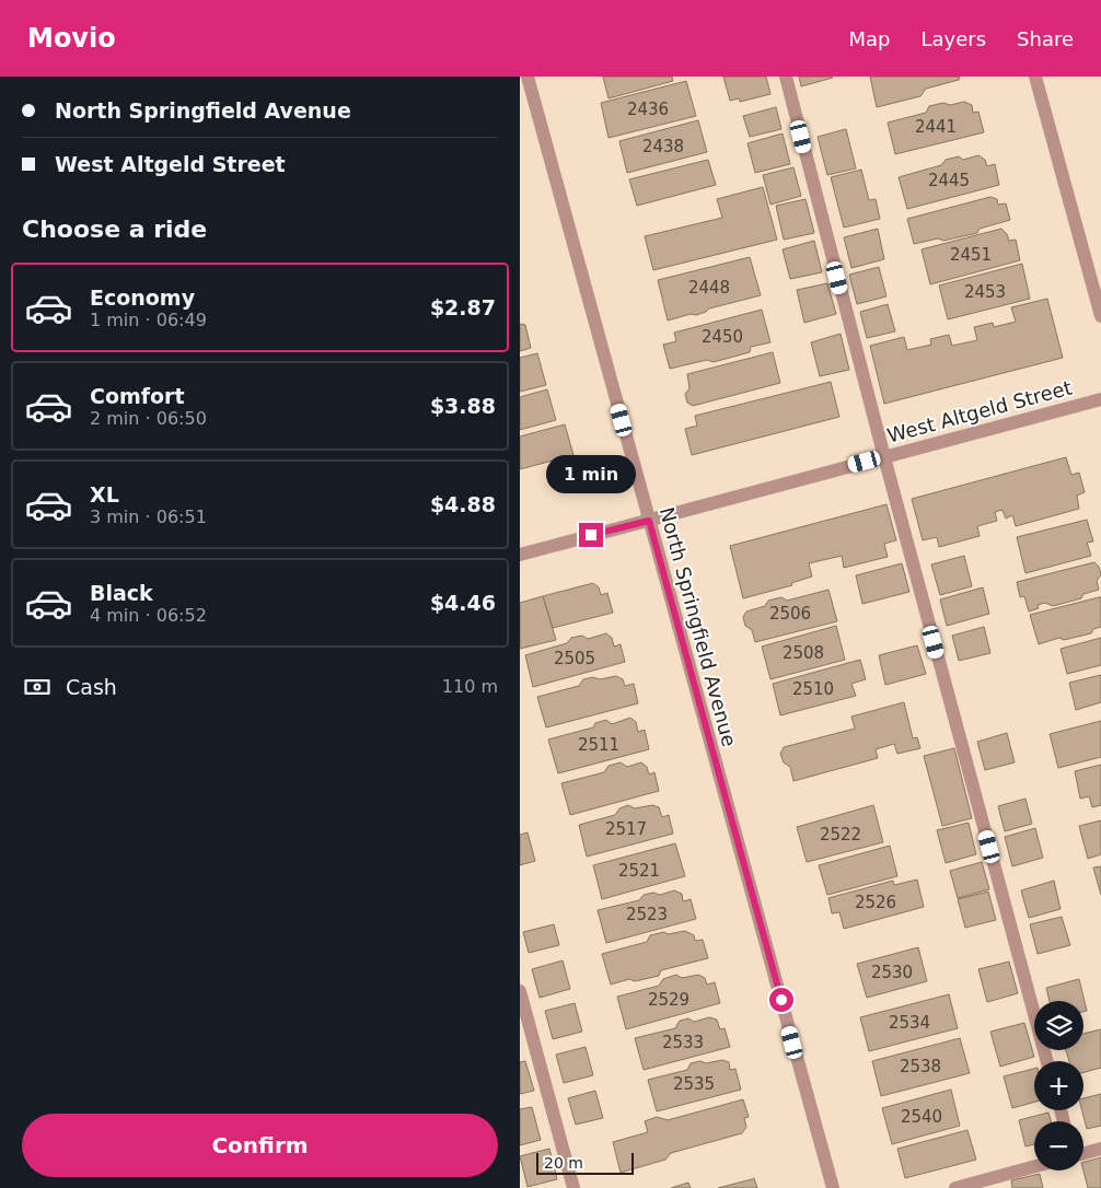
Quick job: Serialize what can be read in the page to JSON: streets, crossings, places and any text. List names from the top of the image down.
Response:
{
  "streets": {
    "street": ["West Altgeld Street", "North Springfield Avenue"]
  },
  "crossings": [
    ["West Altgeld Street", "North Springfield Avenue"]
  ],
  "house_numbers": [
    "2436",
    "2441",
    "2438",
    "2445",
    "2451",
    "2448",
    "2453",
    "2450",
    "2506",
    "2508",
    "2505",
    "2510",
    "2511",
    "2517",
    "2522",
    "2521",
    "2526",
    "2523",
    "2530",
    "2529",
    "2534",
    "2533",
    "2538",
    "2535",
    "2540"
  ],
  "scale_bar": "20 m",
  "page": {
    "header": "Movio",
    "nav": ["Map", "Layers", "Share"],
    "banner": ["North Springfield Avenue", "West Altgeld Street"],
    "heading": "Choose a ride",
    "list": [
      {
        "name": "Economy",
        "note": "1 min · 06:49",
        "value": "$2.87"
      },
      {
        "name": "Comfort",
        "note": "2 min · 06:50",
        "value": "$3.88"
      },
      {
        "name": "XL",
        "note": "3 min · 06:51",
        "value": "$4.88"
      },
      {
        "name": "Black",
        "note": "4 min · 06:52",
        "value": "$4.46"
      }
    ],
    "bubble": "1 min",
    "pay": ["Cash", "110 m"],
    "map_buttons": ["+", "−"],
    "buttons": "Confirm",
    "scale": "20 m"
  }
}
